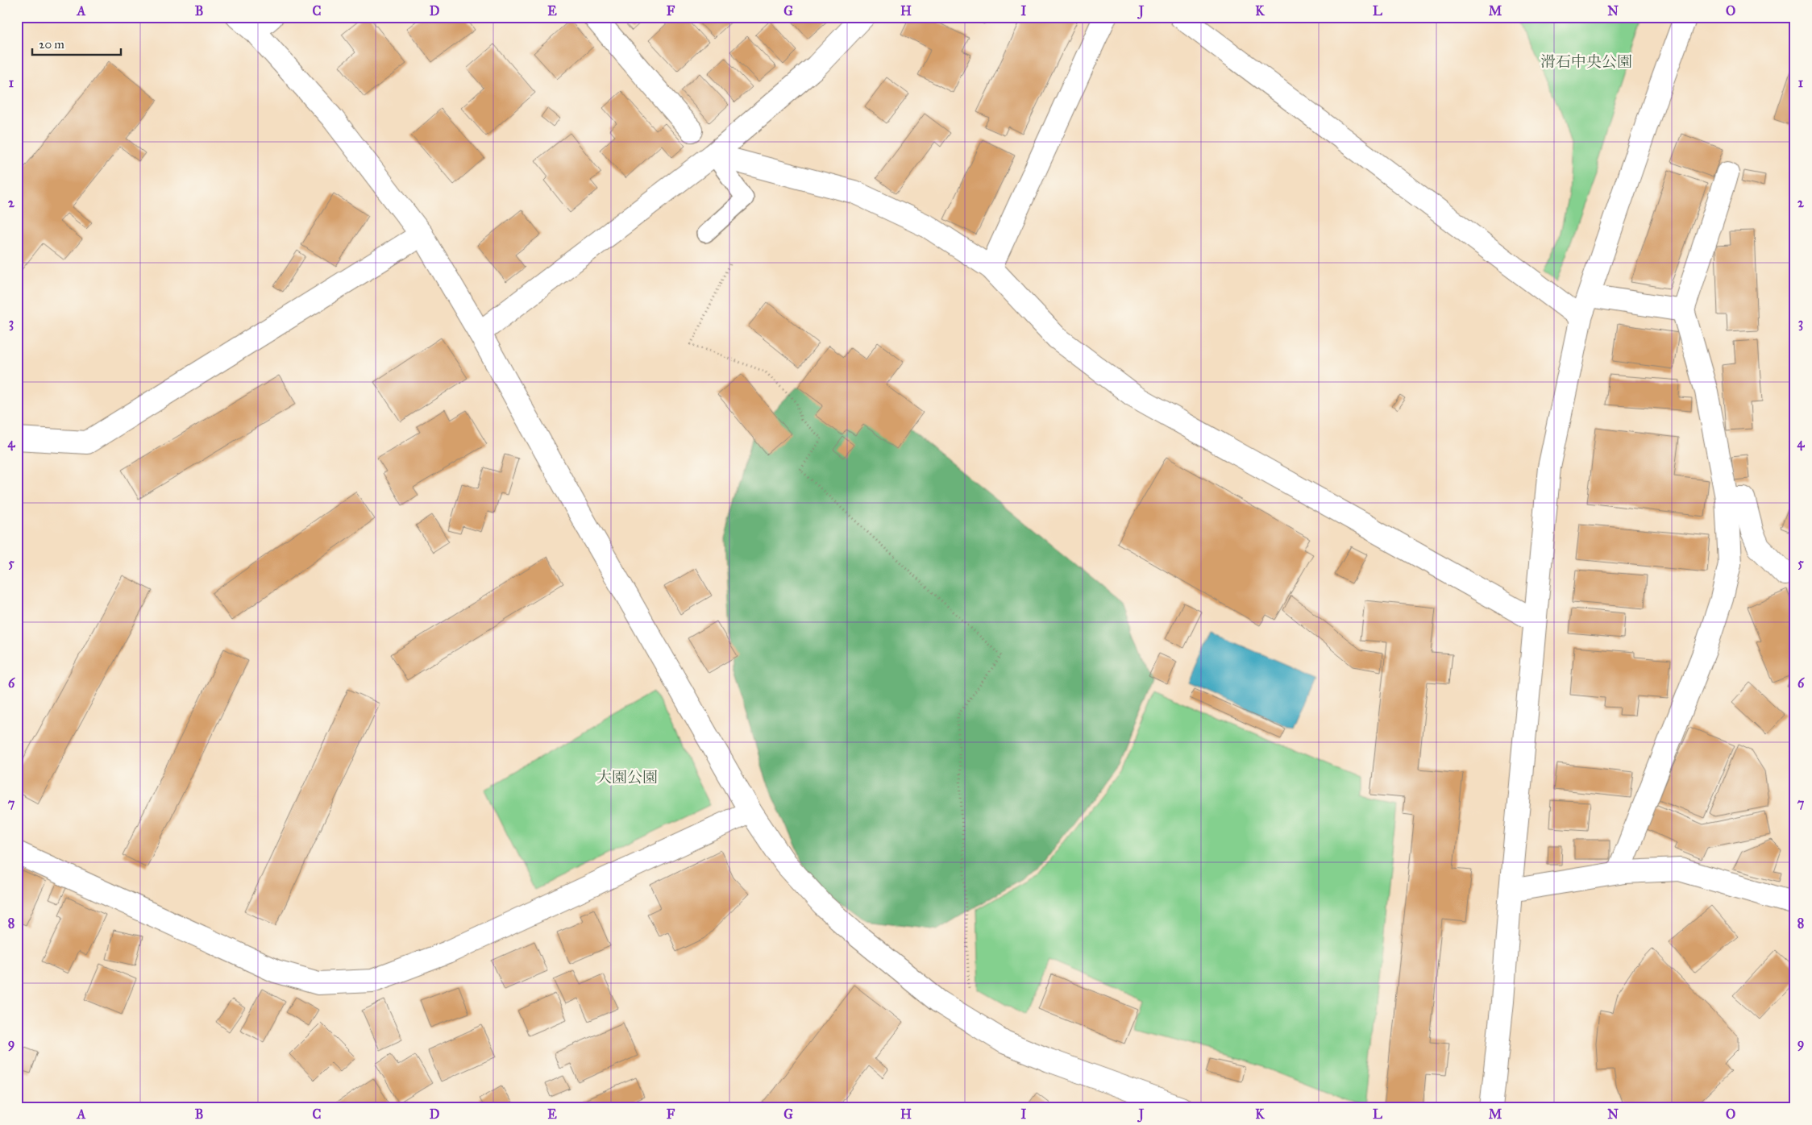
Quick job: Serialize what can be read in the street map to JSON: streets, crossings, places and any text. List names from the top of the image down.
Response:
{
  "parks": ["滑石中央公園", "大園公園"],
  "scale_bar": "20 m",
  "grid": {
    "columns": [
      "A",
      "B",
      "C",
      "D",
      "E",
      "F",
      "G",
      "H",
      "I",
      "J",
      "K",
      "L",
      "M",
      "N",
      "O"
    ],
    "rows": [
      "1",
      "2",
      "3",
      "4",
      "5",
      "6",
      "7",
      "8",
      "9"
    ]
  }
}
